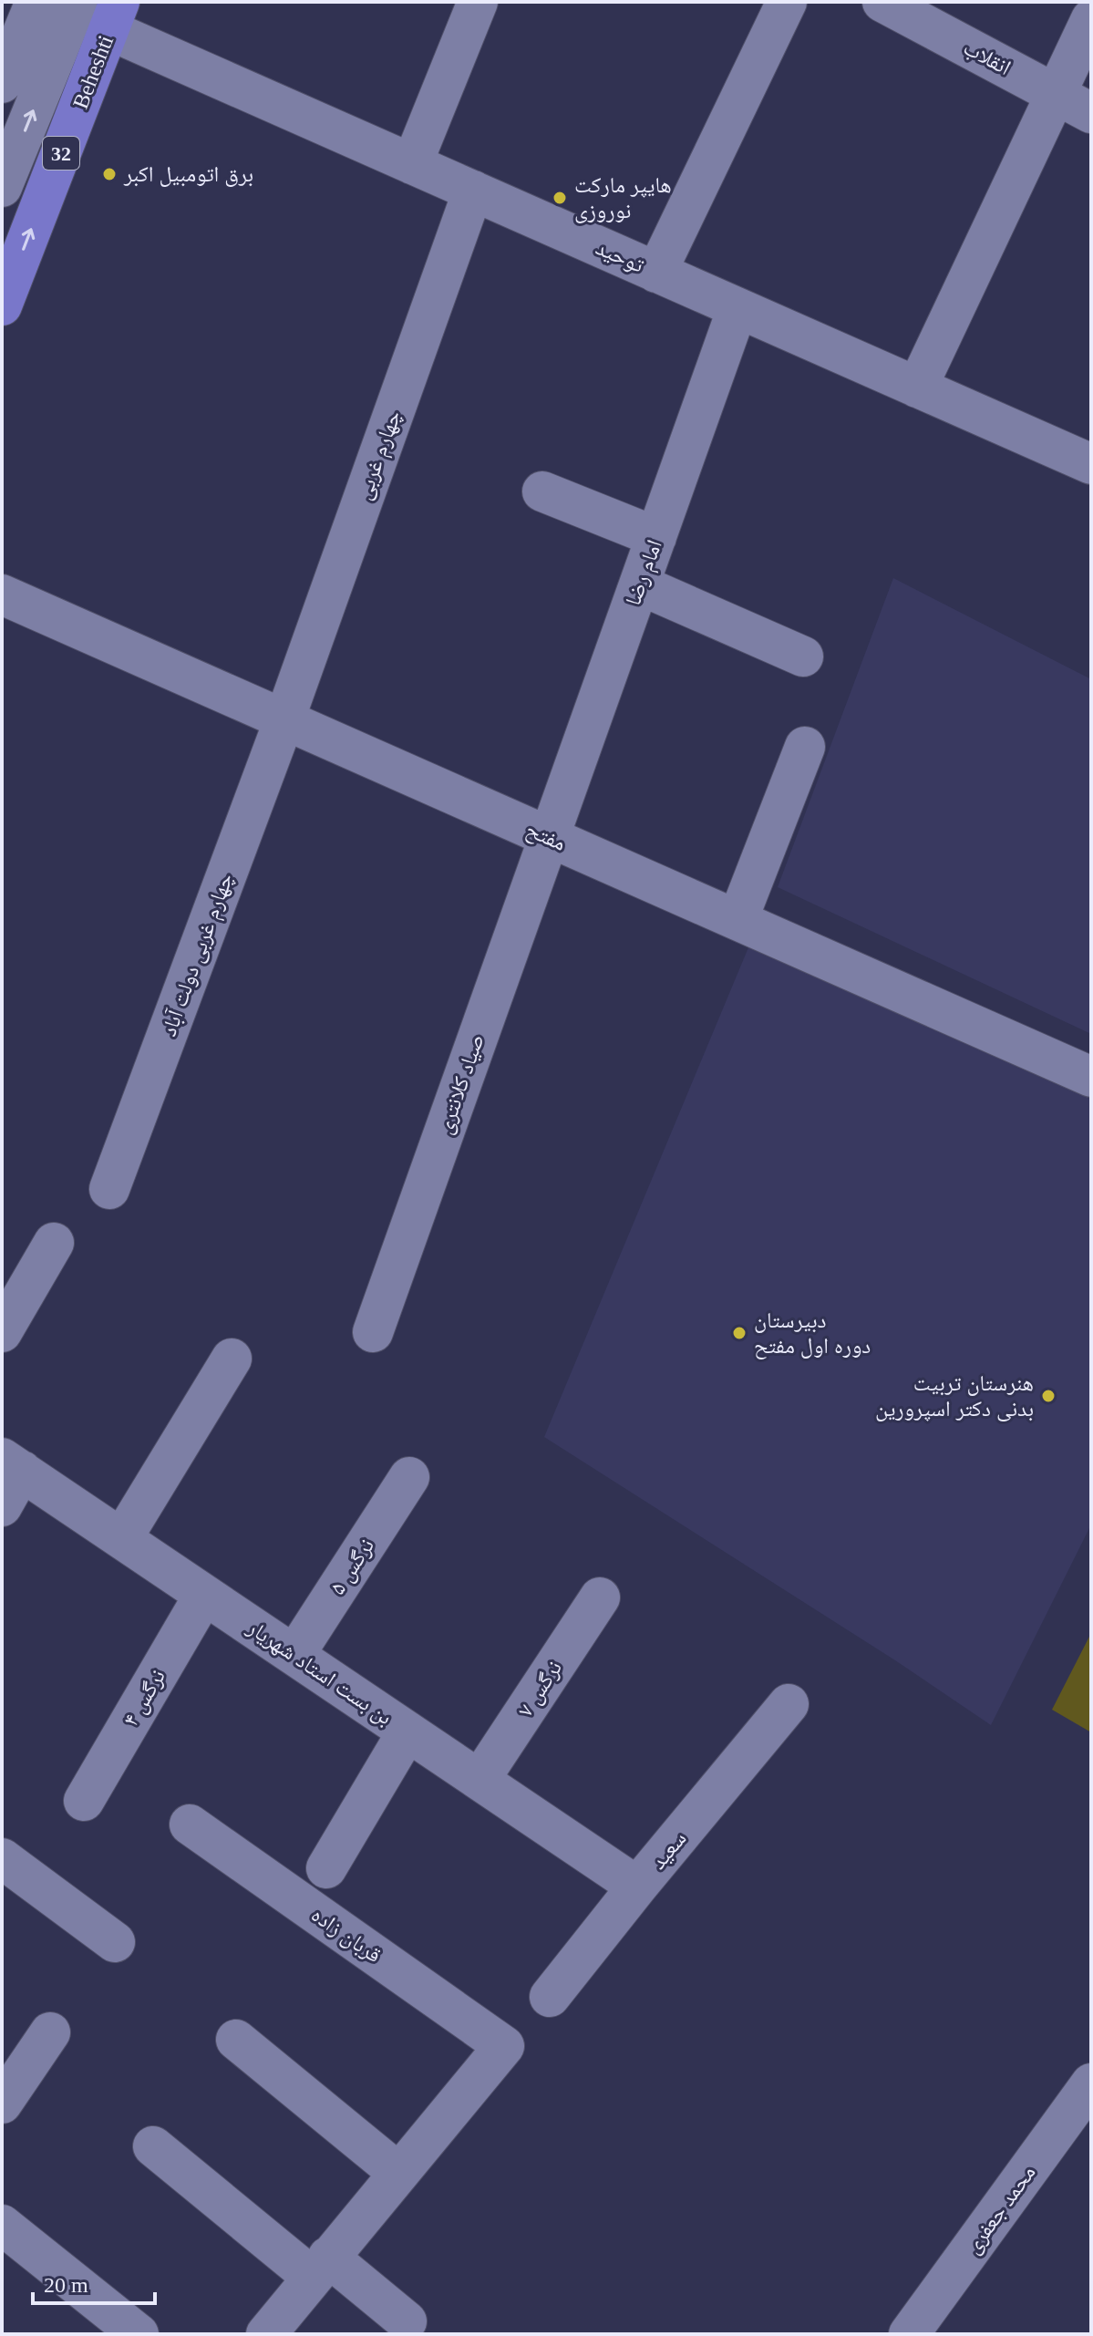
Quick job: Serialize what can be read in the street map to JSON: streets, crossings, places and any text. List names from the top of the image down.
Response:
{
  "streets": {
    "main road": ["Beheshti", "32"],
    "street": [
      "انقلاب",
      "توحید",
      "چهارم غربی",
      "امام رضا",
      "مفتح",
      "چهارم غربی دولت آباد",
      "صیاد کلانتری",
      "نرگس ۵",
      "بن بست استاد شهریار",
      "نرگس ۷",
      "نرگس ۴",
      "سعید",
      "قربان زاده",
      "محمد جعفری"
    ]
  },
  "crossings": [
    ["Beheshti", "توحید"],
    ["توحید", "چهارم غربی"],
    ["توحید", "امام رضا"],
    ["چهارم غربی", "مفتح"],
    ["چهارم غربی", "چهارم غربی دولت آباد"],
    ["امام رضا", "مفتح"],
    ["امام رضا", "صیاد کلانتری"],
    ["مفتح", "چهارم غربی دولت آباد"],
    ["مفتح", "صیاد کلانتری"],
    ["نرگس ۵", "بن بست استاد شهریار"],
    ["بن بست استاد شهریار", "نرگس ۷"],
    ["بن بست استاد شهریار", "نرگس ۴"],
    ["بن بست استاد شهریار", "سعید"]
  ],
  "one_way": ["Beheshti"],
  "places": [
    "برق اتومبیل اکبر",
    "هایپر مارکت نوروزی",
    "دبیرستان دوره اول مفتح",
    "هنرستان تربیت بدنی دکتر اسپرورین"
  ],
  "scale_bar": "20 m"
}
